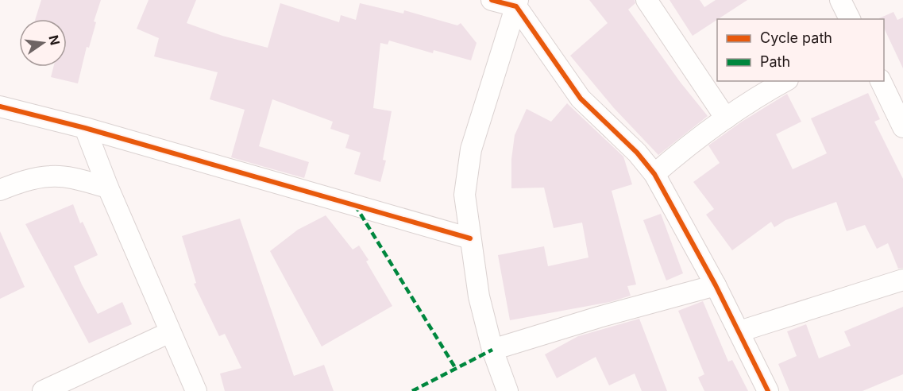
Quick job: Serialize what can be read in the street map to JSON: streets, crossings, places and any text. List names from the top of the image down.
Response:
{
  "legend": ["Cycle path", "Path"],
  "north": "right"
}
